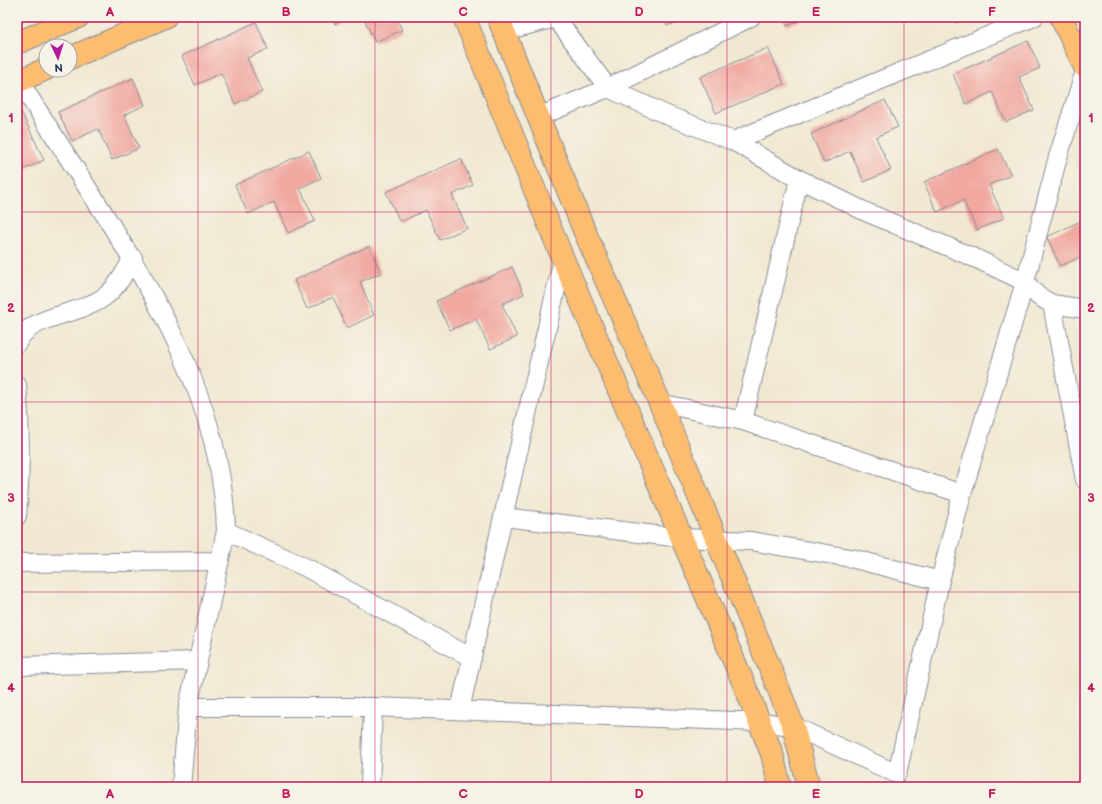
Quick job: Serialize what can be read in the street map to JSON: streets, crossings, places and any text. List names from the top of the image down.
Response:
{
  "north": "bottom",
  "grid": {
    "columns": [
      "A",
      "B",
      "C",
      "D",
      "E",
      "F"
    ],
    "rows": [
      "1",
      "2",
      "3",
      "4"
    ]
  }
}
